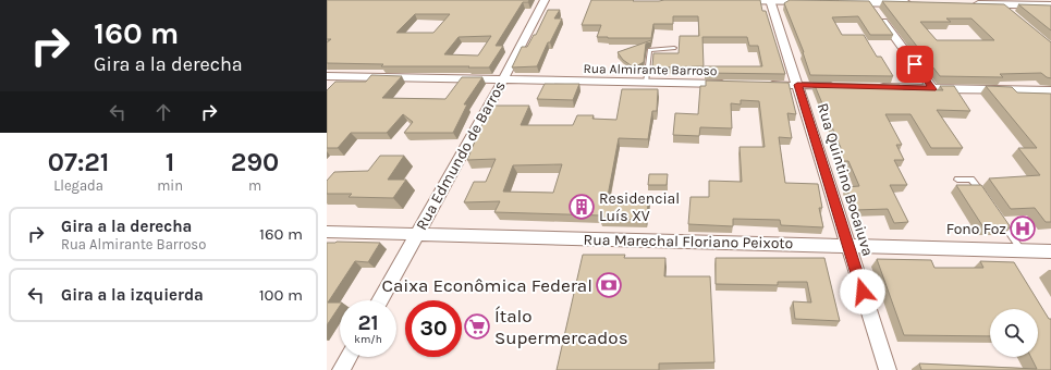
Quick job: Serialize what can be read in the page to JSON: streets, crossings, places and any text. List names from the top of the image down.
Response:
{
  "streets": {
    "street": [
      "Rua Almirante Barroso",
      "Rua Edmundo de Barros",
      "Rua Quintino Bocaiuva",
      "Rua Marechal Floriano Peixoto"
    ]
  },
  "crossings": [
    ["Rua Almirante Barroso", "Rua Edmundo de Barros"],
    ["Rua Edmundo de Barros", "Rua Marechal Floriano Peixoto"],
    ["Rua Quintino Bocaiuva", "Rua Marechal Floriano Peixoto"]
  ],
  "places": {
    "building": ["Residencial Luís XV"],
    "hospital": ["Fono Foz"],
    "bank": ["Caixa Econômica Federal"],
    "supermarket": ["Ítalo Supermercados"]
  },
  "page": {
    "turn": ["160 m", "Gira a la derecha"],
    "eta": [
      "07:21",
      "Llegada",
      "1",
      "min",
      "290",
      "m"
    ],
    "list": [
      {
        "name": "Gira a la derecha",
        "note": "Rua Almirante Barroso",
        "value": "160 m"
      },
      {
        "name": "Gira a la izquierda",
        "value": "100 m"
      }
    ],
    "speed": "21 km/h",
    "limit": "30"
  }
}
